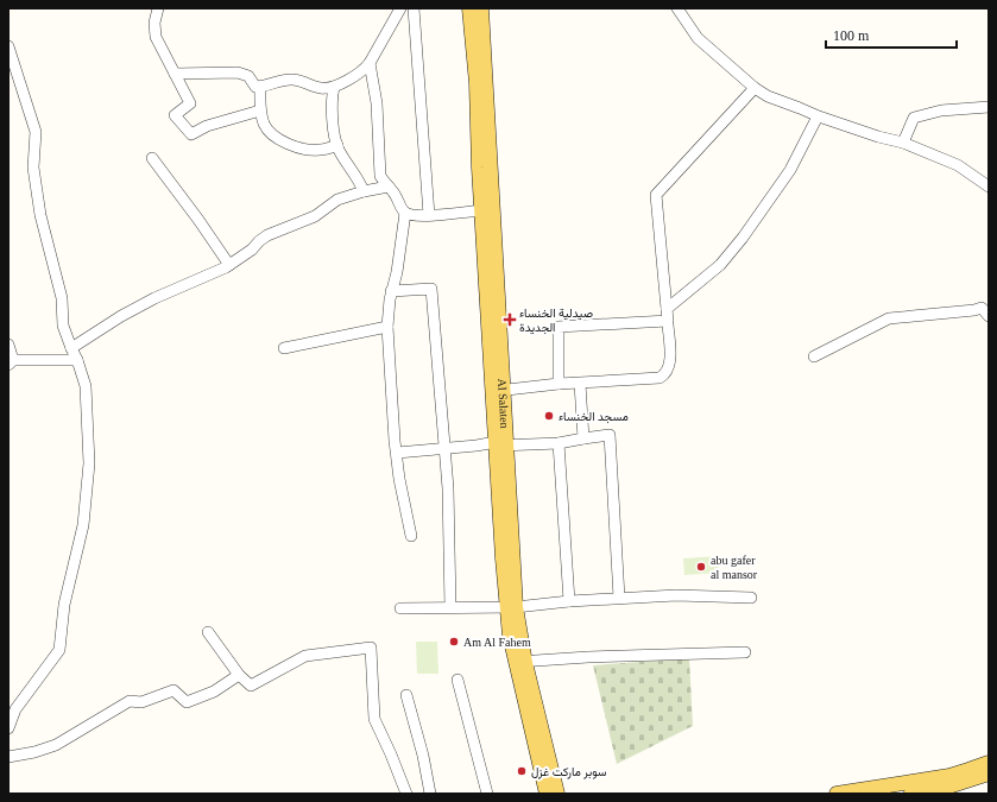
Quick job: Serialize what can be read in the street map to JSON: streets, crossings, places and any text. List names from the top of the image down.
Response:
{
  "streets": {
    "main road": ["Al Salaten"]
  },
  "places": {
    "health": ["صيدلية الخنساء الجديدة"],
    "other": [
      "مسجد الخنساء",
      "abu gafer al mansor",
      "Am Al Fahem",
      "سوبر ماركت غزل"
    ]
  },
  "scale_bar": "100 m"
}
